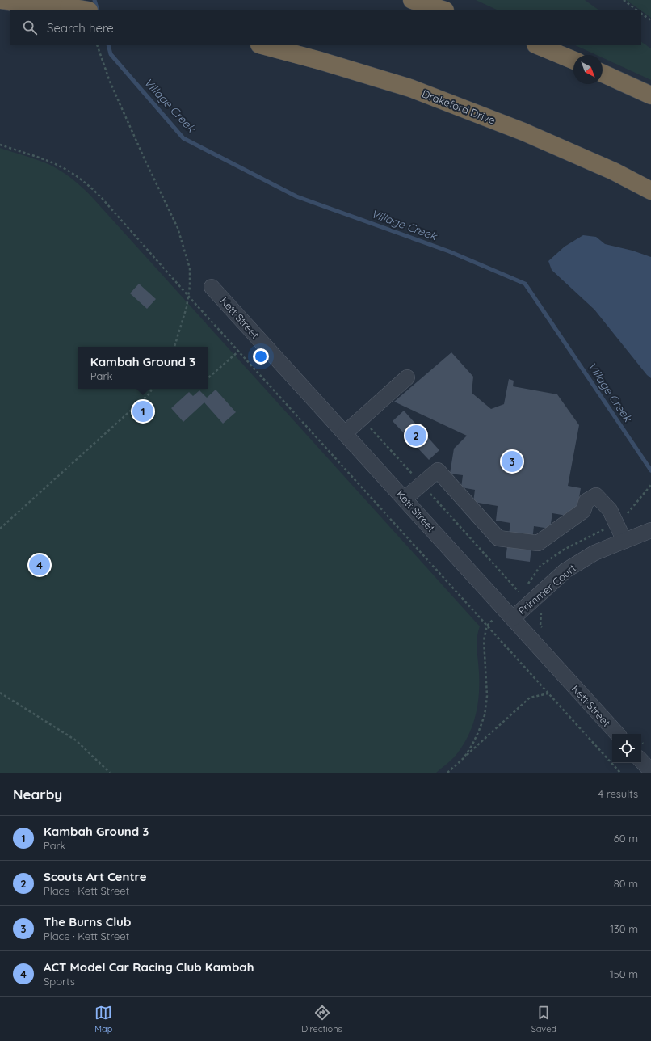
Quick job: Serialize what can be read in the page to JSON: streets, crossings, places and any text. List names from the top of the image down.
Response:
{
  "streets": {
    "highway": ["Drakeford Drive"],
    "street": ["Kett Street", "Primmer Court"]
  },
  "crossings": [
    ["Kett Street", "Primmer Court"]
  ],
  "water": ["Village Creek"],
  "north": "bottom right",
  "page": {
    "search": "Search here",
    "popup": ["Kambah Ground 3", "Park"],
    "pins": [
      "1",
      "2",
      "3",
      "4"
    ],
    "heading": ["Nearby", "4 results"],
    "list": [
      {
        "mark": "1",
        "name": "Kambah Ground 3",
        "note": "Park",
        "value": "60 m"
      },
      {
        "mark": "2",
        "name": "Scouts Art Centre",
        "note": "Place · Kett Street",
        "value": "80 m"
      },
      {
        "mark": "3",
        "name": "The Burns Club",
        "note": "Place · Kett Street",
        "value": "130 m"
      },
      {
        "mark": "4",
        "name": "ACT Model Car Racing Club Kambah",
        "note": "Sports",
        "value": "150 m"
      }
    ],
    "nav": ["Map", "Directions", "Saved"]
  }
}
